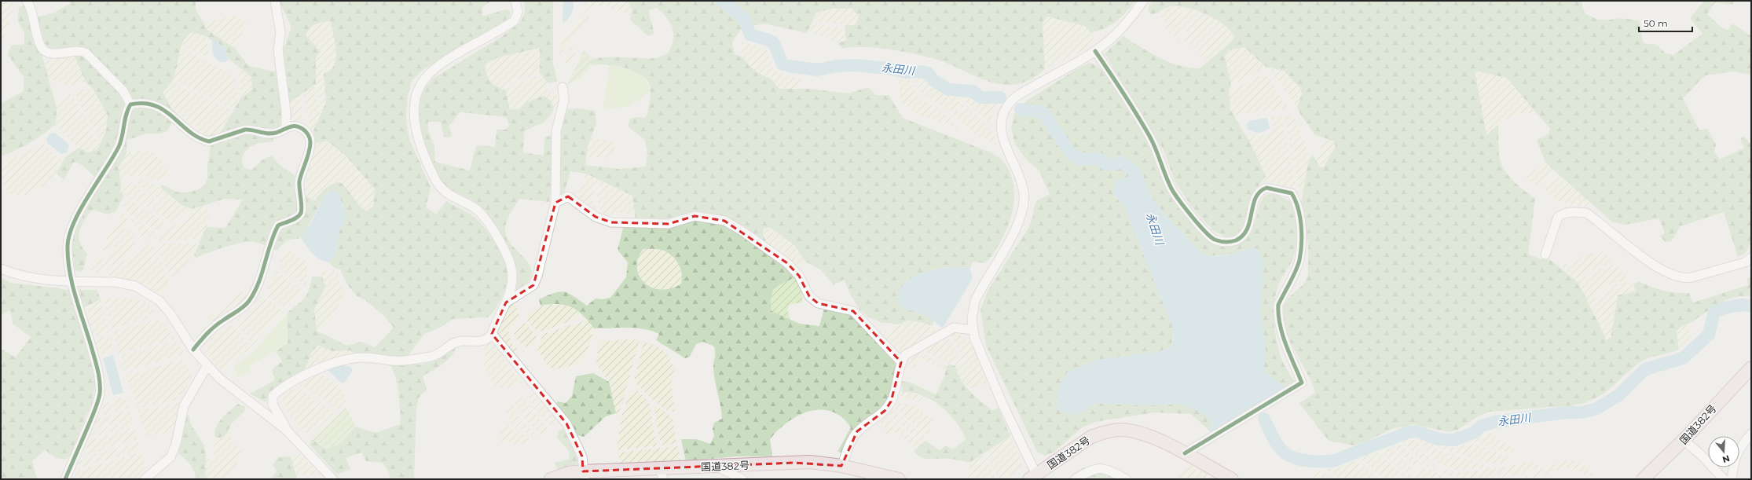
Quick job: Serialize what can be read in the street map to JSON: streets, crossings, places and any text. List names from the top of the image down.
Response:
{
  "streets": {
    "highway": ["国道382号"]
  },
  "water": ["永田川"],
  "scale_bar": "50 m",
  "north": "bottom"
}
